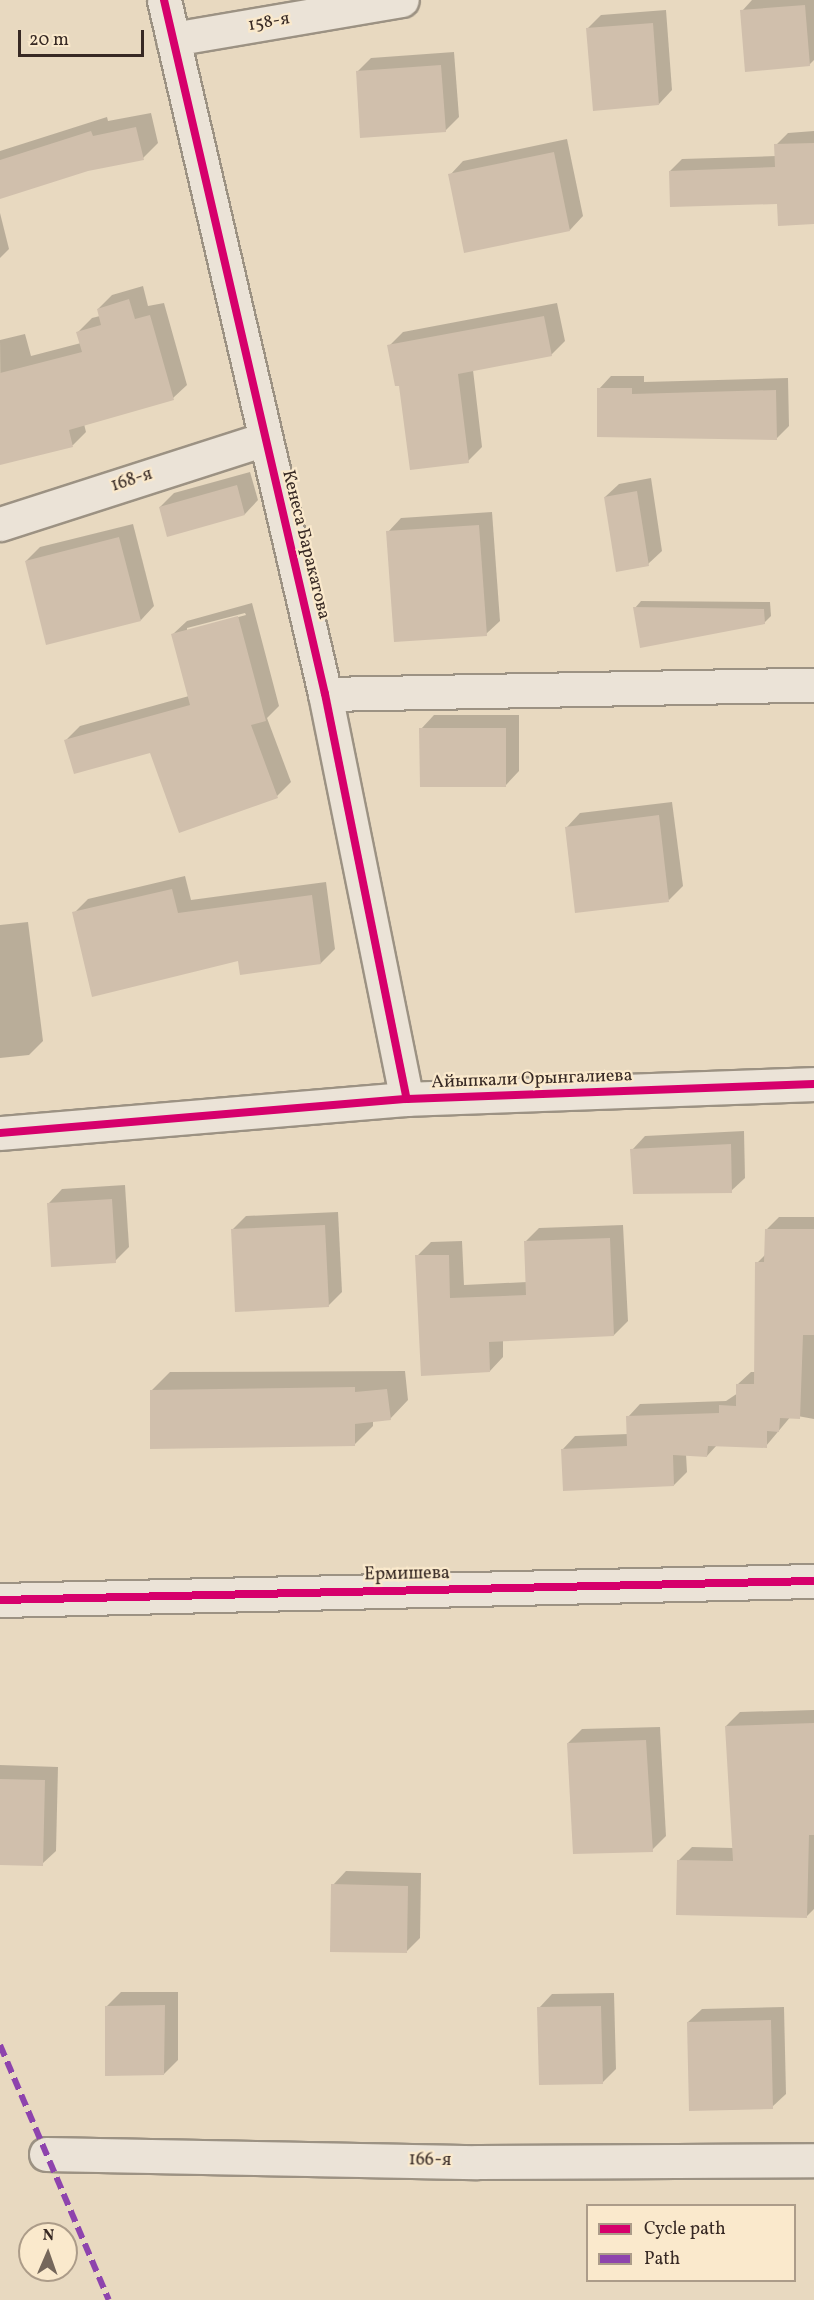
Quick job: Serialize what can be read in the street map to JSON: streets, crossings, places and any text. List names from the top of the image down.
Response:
{
  "streets": {
    "street": [
      "158-я",
      "168-я",
      "Кенеса Баракатова",
      "Айыпкали Орынгалиева",
      "Ермишева",
      "166-я"
    ]
  },
  "crossings": [
    ["158-я", "Кенеса Баракатова"],
    ["168-я", "Кенеса Баракатова"],
    ["Кенеса Баракатова", "Айыпкали Орынгалиева"]
  ],
  "legend": ["Cycle path", "Path"],
  "scale_bar": "20 m",
  "north": "top"
}
